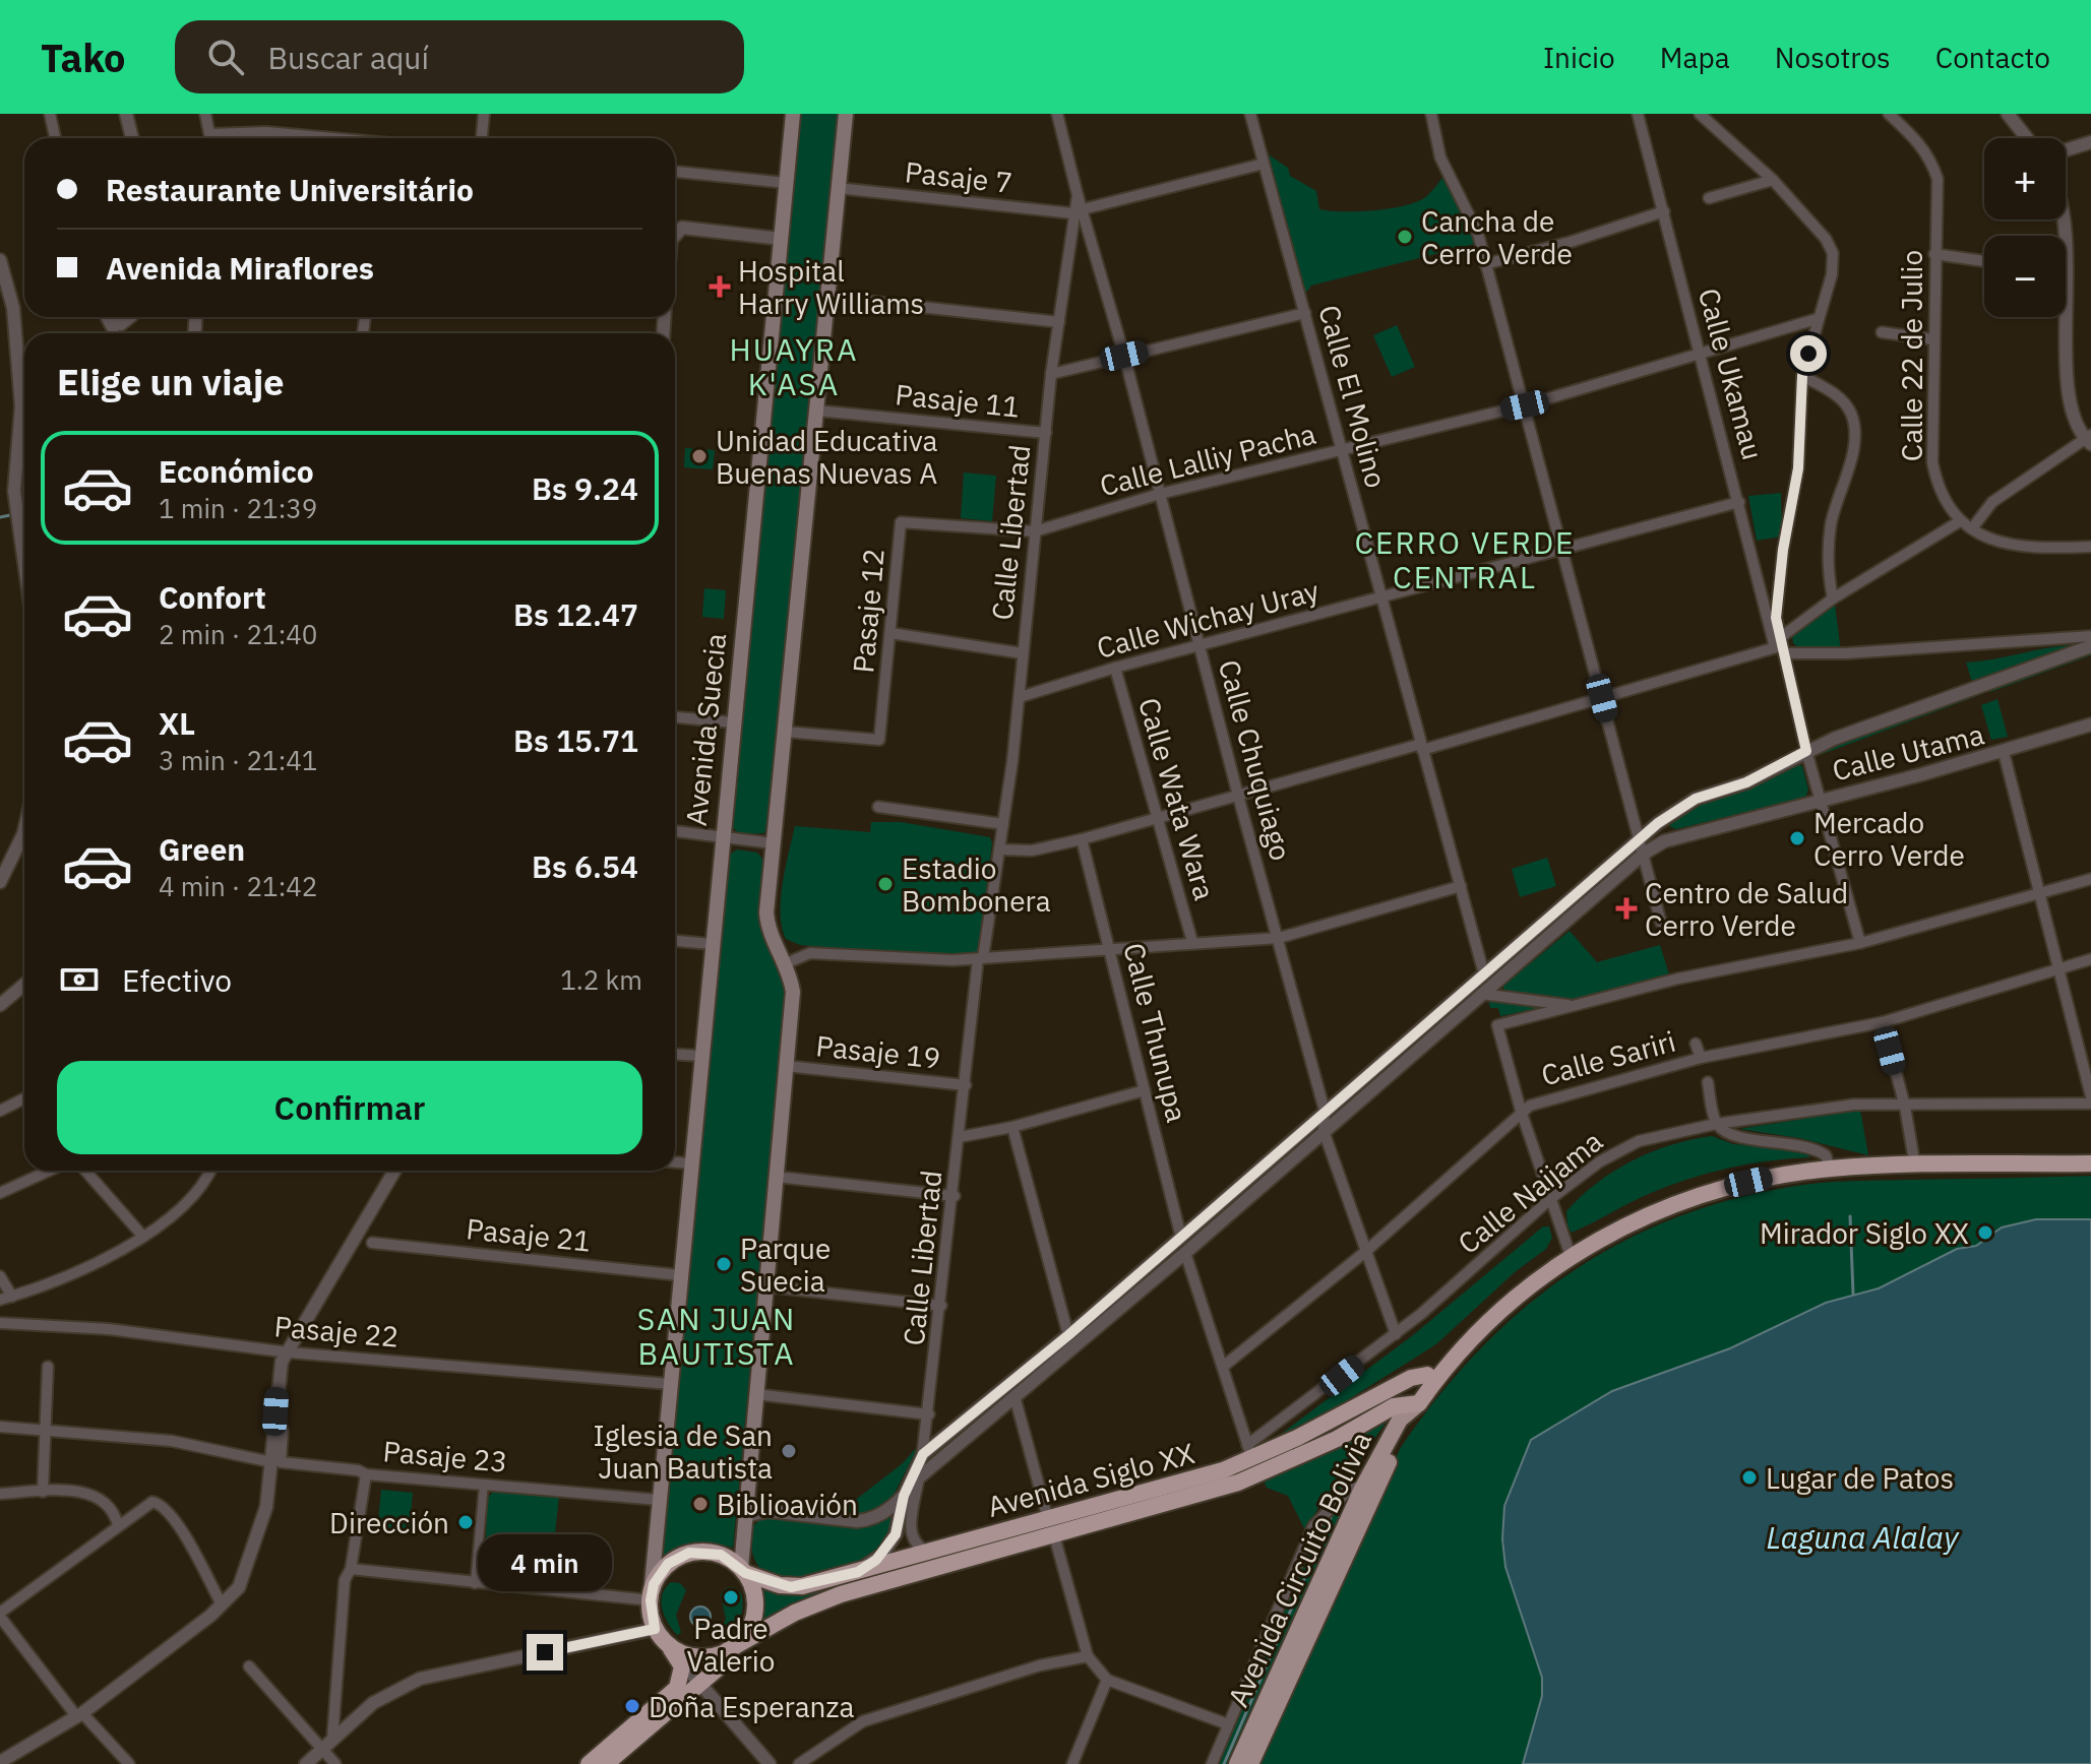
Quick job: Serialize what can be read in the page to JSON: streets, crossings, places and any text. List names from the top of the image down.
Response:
{
  "streets": {
    "highway": ["Avenida Siglo XX", "Avenida Circuito Bolivia"],
    "main road": ["Avenida Suecia"],
    "street": [
      "Pasaje 7",
      "Calle 22 de Julio",
      "Calle Ukamau",
      "Calle El Molino",
      "Pasaje 11",
      "Calle Lalliy Pacha",
      "Calle Libertad",
      "Pasaje 12",
      "Calle Wichay Uray",
      "Calle Utama",
      "Calle Chuquiago",
      "Calle Wata Wara",
      "Calle Thunupa",
      "Pasaje 19",
      "Calle Sariri",
      "Calle Naijama",
      "Pasaje 21",
      "Pasaje 22",
      "Pasaje 23"
    ]
  },
  "crossings": [
    ["Pasaje 7", "Calle El Molino"],
    ["Pasaje 7", "Calle Libertad"],
    ["Pasaje 7", "Calle Chuquiago"],
    ["Calle Ukamau", "Calle Lalliy Pacha"],
    ["Calle Ukamau", "Calle Wichay Uray"],
    ["Calle Ukamau", "Calle Utama"],
    ["Calle El Molino", "Calle Lalliy Pacha"],
    ["Calle El Molino", "Calle Wichay Uray"],
    ["Pasaje 11", "Calle Libertad"],
    ["Calle Lalliy Pacha", "Calle Libertad"],
    ["Calle Lalliy Pacha", "Pasaje 12"],
    ["Calle Lalliy Pacha", "Calle Chuquiago"],
    ["Calle Libertad", "Pasaje 12"],
    ["Calle Libertad", "Calle Wichay Uray"],
    ["Calle Libertad", "Calle Utama"],
    ["Calle Libertad", "Calle Chuquiago"],
    ["Calle Libertad", "Pasaje 19"],
    ["Calle Libertad", "Avenida Siglo XX"],
    ["Calle Wichay Uray", "Calle Chuquiago"],
    ["Calle Wichay Uray", "Calle Wata Wara"],
    ["Avenida Suecia", "Pasaje 21"],
    ["Avenida Suecia", "Pasaje 22"],
    ["Avenida Suecia", "Pasaje 23"],
    ["Avenida Suecia", "Avenida Siglo XX"],
    ["Calle Utama", "Calle Chuquiago"],
    ["Calle Chuquiago", "Calle Sariri"],
    ["Calle Chuquiago", "Calle Naijama"],
    ["Calle Naijama", "Avenida Siglo XX"],
    ["Avenida Siglo XX", "Avenida Circuito Bolivia"]
  ],
  "districts": ["HUAYRA K'ASA", "CERRO VERDE CENTRAL", "SAN JUAN BAUTISTA"],
  "water": ["Laguna Alalay"],
  "places": {
    "other": [
      "Cancha de Cerro Verde",
      "Unidad Educativa Buenas Nuevas A",
      "Mercado Cerro Verde",
      "Estadio Bombonera",
      "Mirador Siglo XX",
      "Parque Suecia",
      "Iglesia de San Juan Bautista",
      "Lugar de Patos",
      "Biblioavión",
      "Dirección",
      "Padre Valerio",
      "Doña Esperanza"
    ],
    "health": ["Hospital Harry Williams", "Centro de Salud Cerro Verde"]
  },
  "page": {
    "header": "Tako",
    "search": "Buscar aquí",
    "nav": [
      "Inicio",
      "Mapa",
      "Nosotros",
      "Contacto"
    ],
    "map_buttons": ["+", "−"],
    "banner": ["Restaurante Universitário", "Avenida Miraflores"],
    "heading": "Elige un viaje",
    "list": [
      {
        "name": "Económico",
        "note": "1 min · 21:39",
        "value": "Bs 9.24"
      },
      {
        "name": "Confort",
        "note": "2 min · 21:40",
        "value": "Bs 12.47"
      },
      {
        "name": "XL",
        "note": "3 min · 21:41",
        "value": "Bs 15.71"
      },
      {
        "name": "Green",
        "note": "4 min · 21:42",
        "value": "Bs 6.54"
      }
    ],
    "pay": ["Efectivo", "1.2 km"],
    "buttons": "Confirmar",
    "bubble": "4 min"
  }
}
